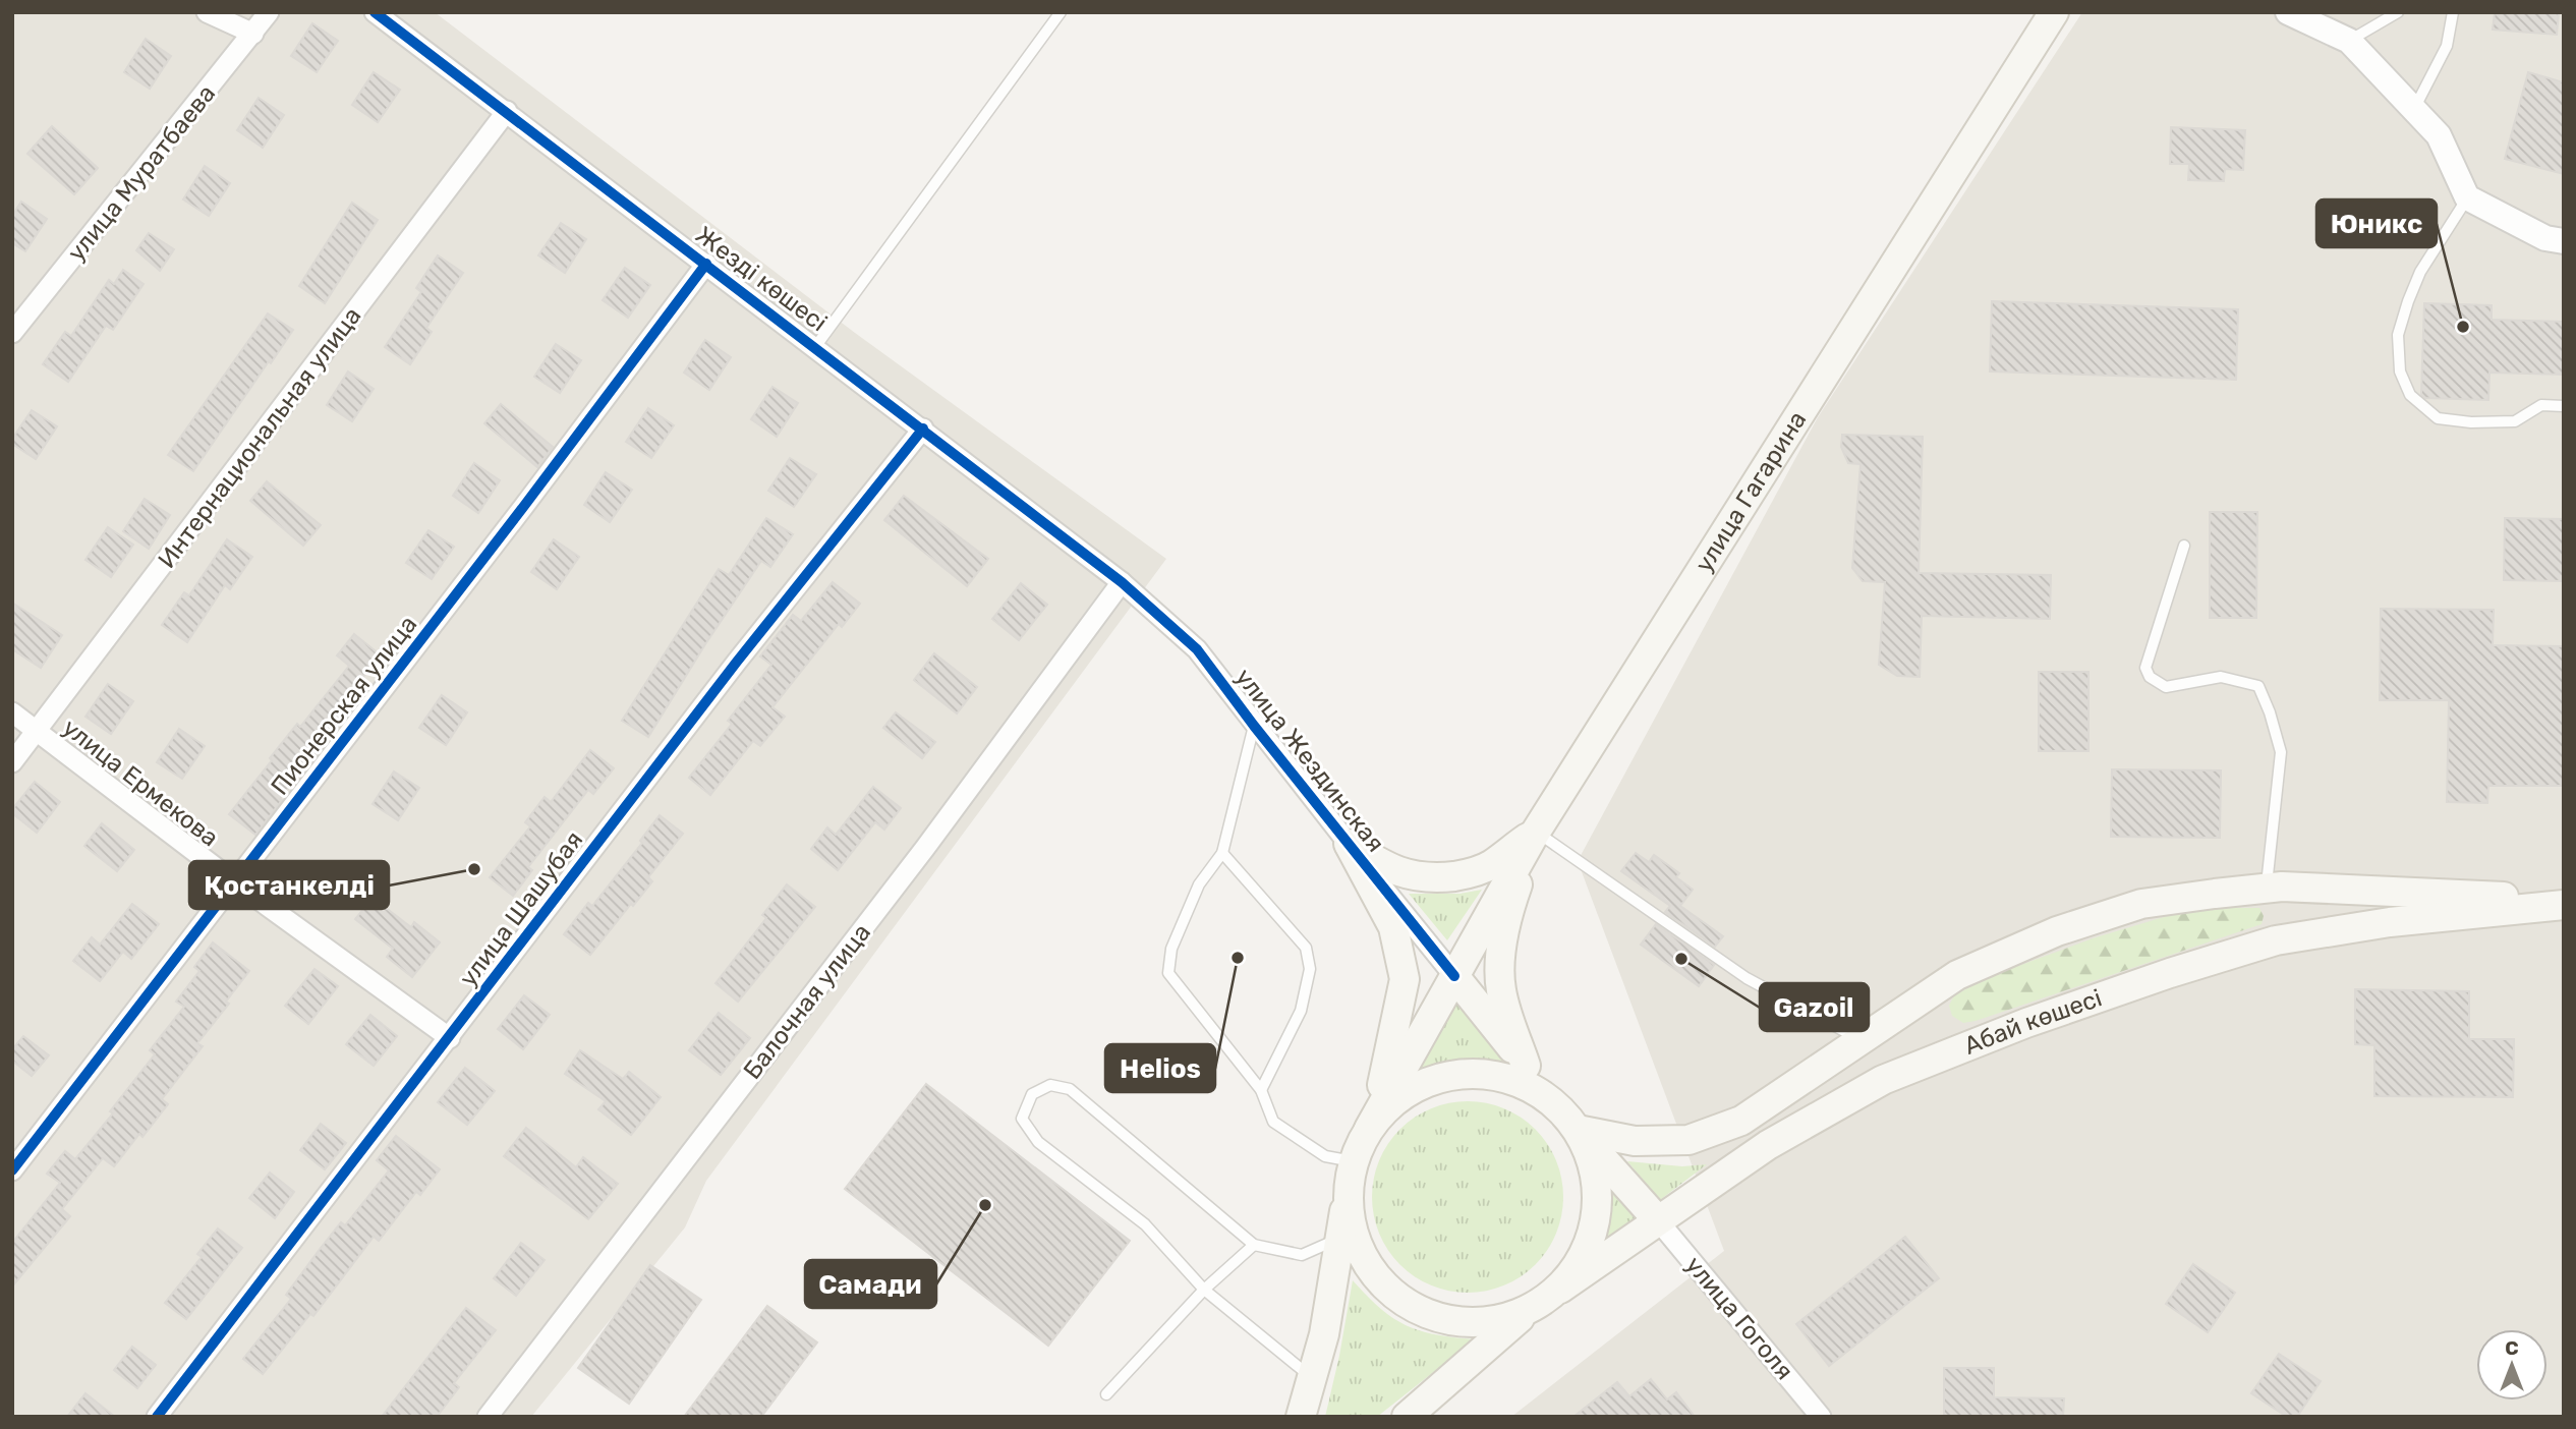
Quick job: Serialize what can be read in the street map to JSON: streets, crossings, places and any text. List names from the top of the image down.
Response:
{
  "streets": {
    "main road": ["улица Гагарина", "Абай көшесі"],
    "street": [
      "улица Муратбаева",
      "Жезді көшесі",
      "Интернациональная улица",
      "Пионерская улица",
      "улица Жездинская",
      "улица Ермекова",
      "улица Шашубая",
      "Балочная улица",
      "улица Гоголя"
    ]
  },
  "crossings": [
    ["Жезді көшесі", "Интернациональная улица"],
    ["Жезді көшесі", "Пионерская улица"],
    ["Жезді көшесі", "улица Жездинская"],
    ["Жезді көшесі", "улица Шашубая"],
    ["Жезді көшесі", "Балочная улица"],
    ["Интернациональная улица", "улица Ермекова"],
    ["улица Гагарина", "улица Жездинская"],
    ["улица Гагарина", "Абай көшесі"],
    ["Пионерская улица", "улица Ермекова"],
    ["улица Жездинская", "Балочная улица"],
    ["улица Ермекова", "улица Шашубая"],
    ["Абай көшесі", "улица Гоголя"]
  ],
  "places": [
    "Юникс",
    "Қостанкелді",
    "Helios",
    "Gazoil",
    "Самади"
  ],
  "north": "top"
}
